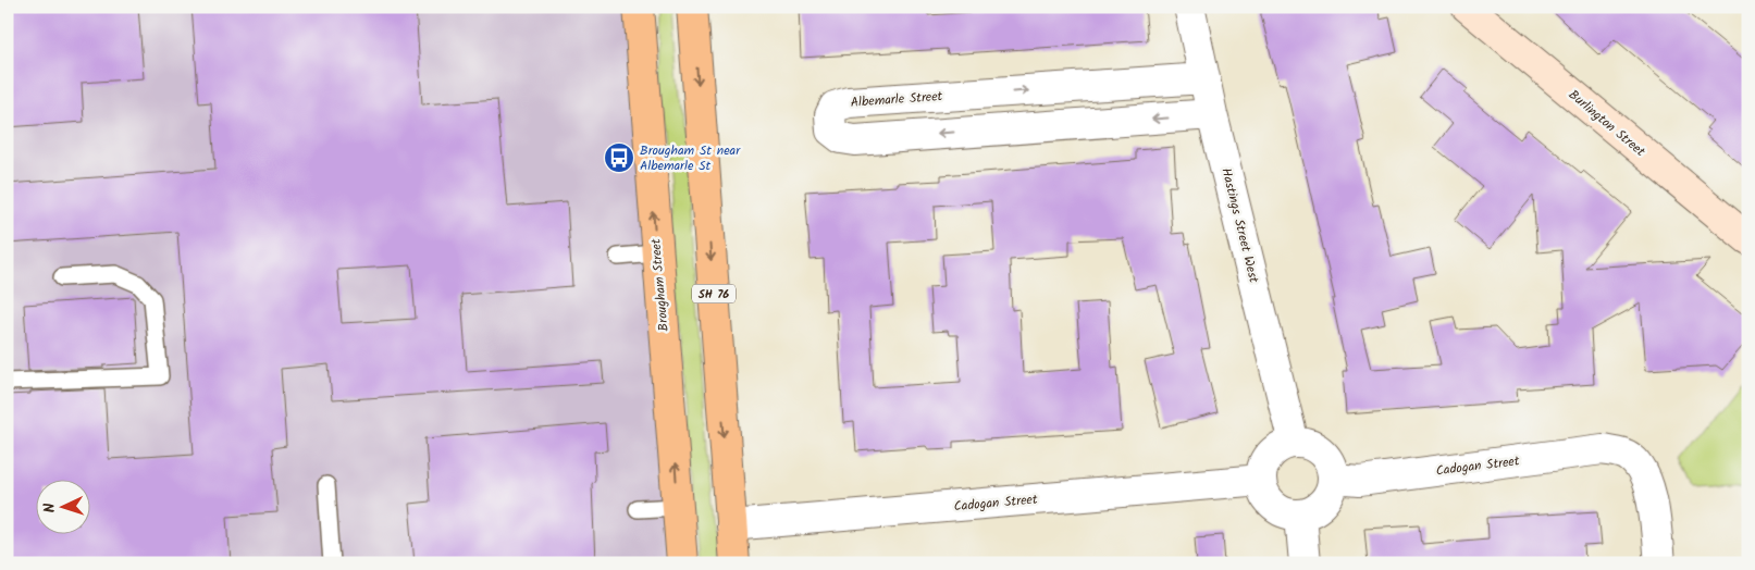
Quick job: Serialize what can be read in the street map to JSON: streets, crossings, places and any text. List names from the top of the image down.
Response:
{
  "streets": {
    "highway": ["Brougham Street", "SH 76"],
    "main road": ["Burlington Street"],
    "street": ["Albemarle Street", "Hastings Street West", "Cadogan Street"]
  },
  "crossings": [
    ["Albemarle Street", "Hastings Street West"],
    ["Hastings Street West", "Cadogan Street"],
    ["SH 76", "Cadogan Street"]
  ],
  "places": {
    "bus stop": ["Brougham St near Albemarle St"]
  },
  "north": "left"
}
